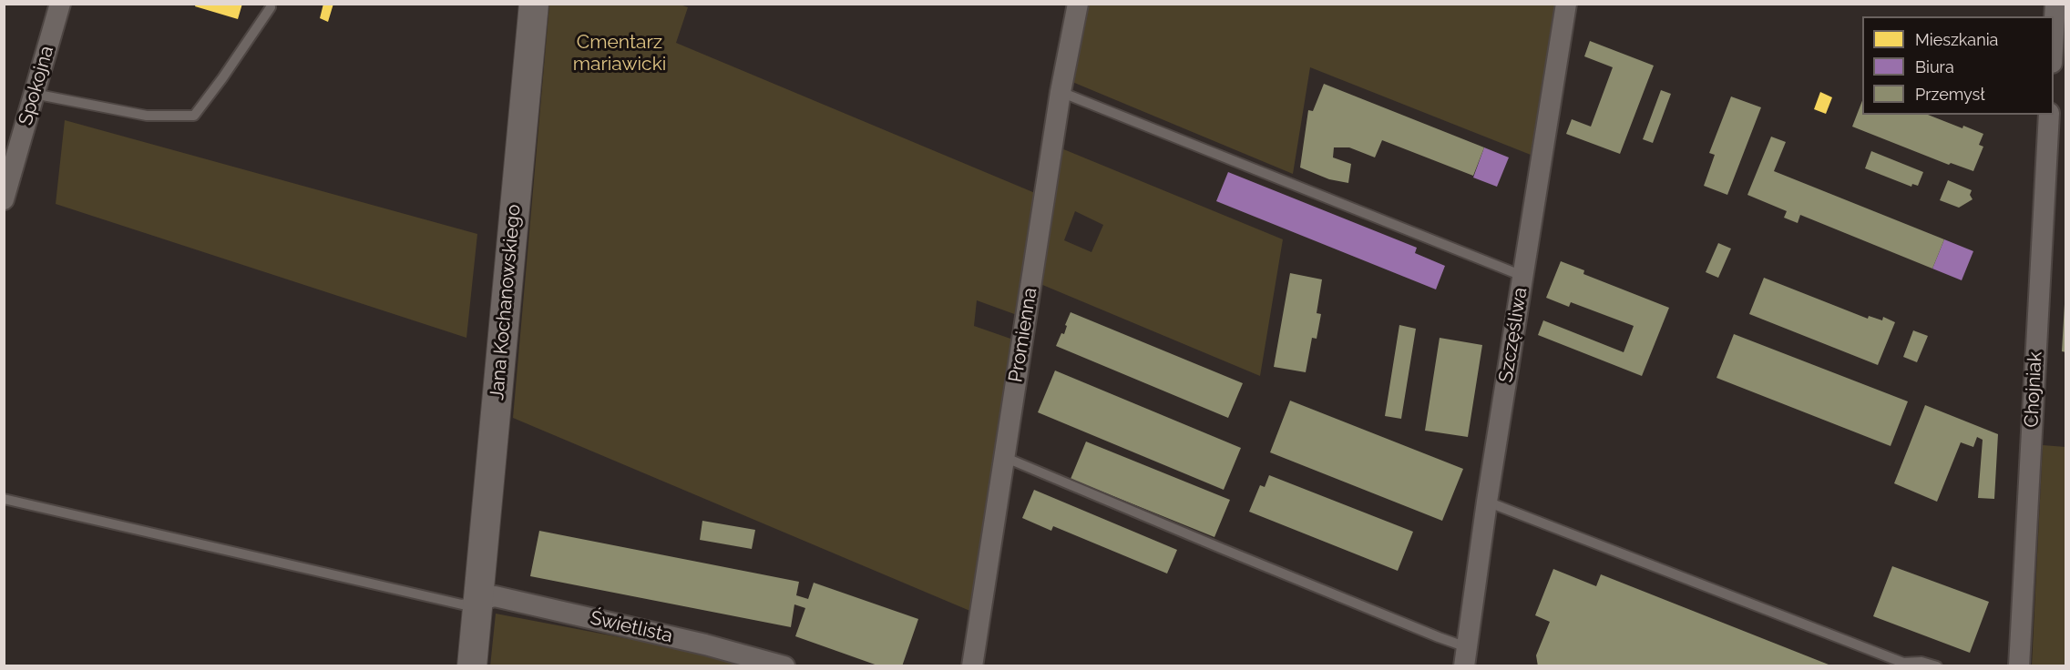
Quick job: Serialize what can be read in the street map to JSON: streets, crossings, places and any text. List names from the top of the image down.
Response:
{
  "streets": {
    "street": [
      "Spokojna",
      "Jana Kochanowskiego",
      "Promienna",
      "Szczęśliwa",
      "Chojniak",
      "Świetlista"
    ]
  },
  "crossings": [
    ["Jana Kochanowskiego", "Świetlista"]
  ],
  "parks": ["Cmentarz mariawicki"],
  "legend": ["Mieszkania", "Biura", "Przemysł"]
}
